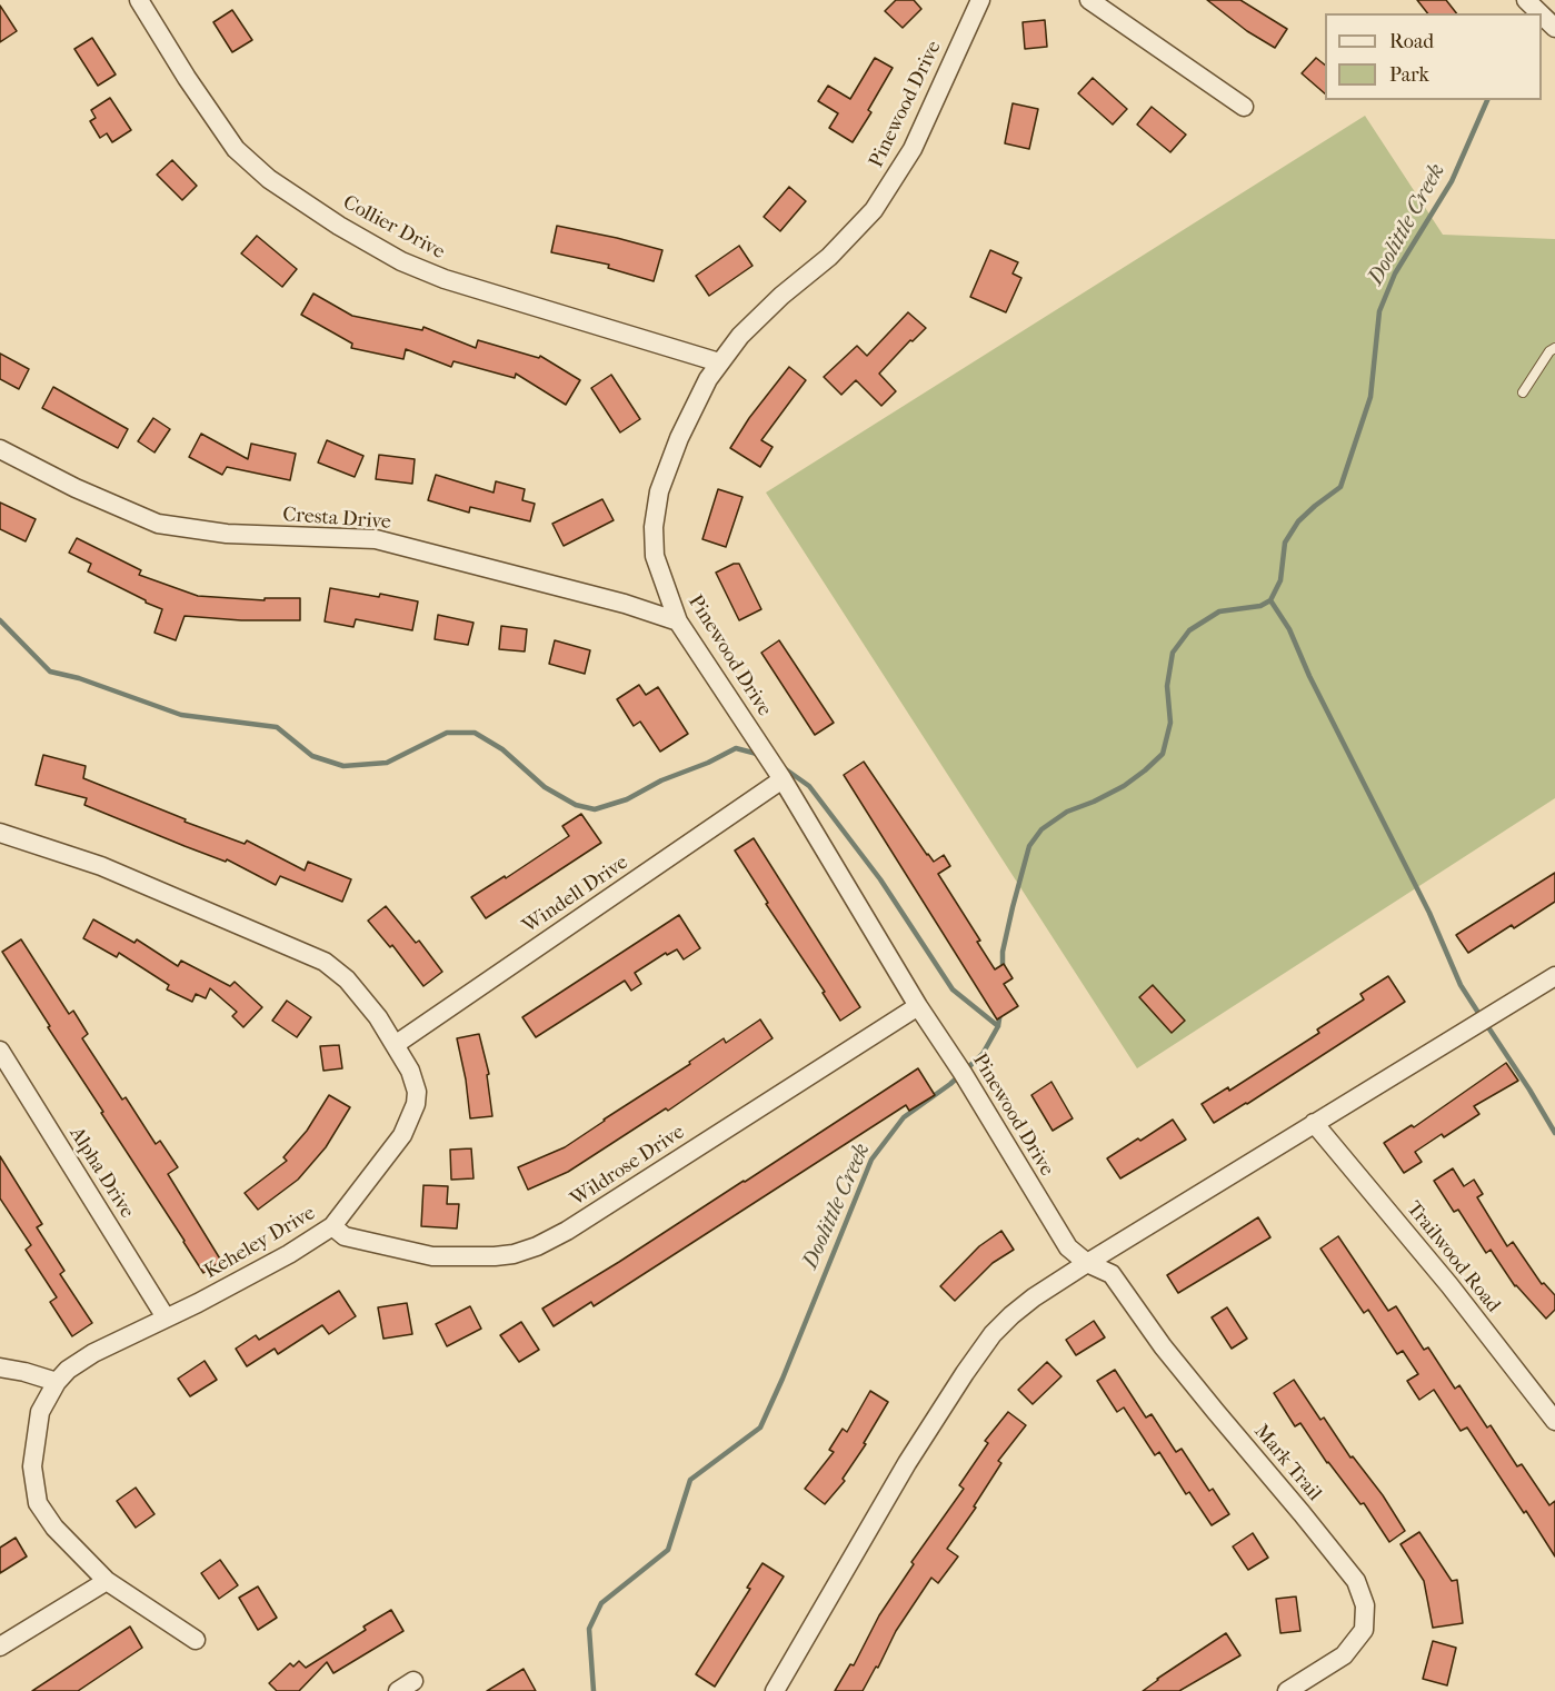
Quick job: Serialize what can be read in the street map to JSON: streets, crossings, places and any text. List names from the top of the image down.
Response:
{
  "streets": {
    "street": [
      "Pinewood Drive",
      "Collier Drive",
      "Cresta Drive",
      "Windell Drive",
      "Wildrose Drive",
      "Alpha Drive",
      "Keheley Drive",
      "Trailwood Road",
      "Mark Trail"
    ]
  },
  "crossings": [
    ["Pinewood Drive", "Collier Drive"],
    ["Pinewood Drive", "Cresta Drive"],
    ["Pinewood Drive", "Windell Drive"],
    ["Pinewood Drive", "Wildrose Drive"],
    ["Pinewood Drive", "Mark Trail"],
    ["Windell Drive", "Keheley Drive"],
    ["Wildrose Drive", "Keheley Drive"],
    ["Alpha Drive", "Keheley Drive"]
  ],
  "water": ["Doolittle Creek"],
  "legend": ["Road", "Park"]
}
